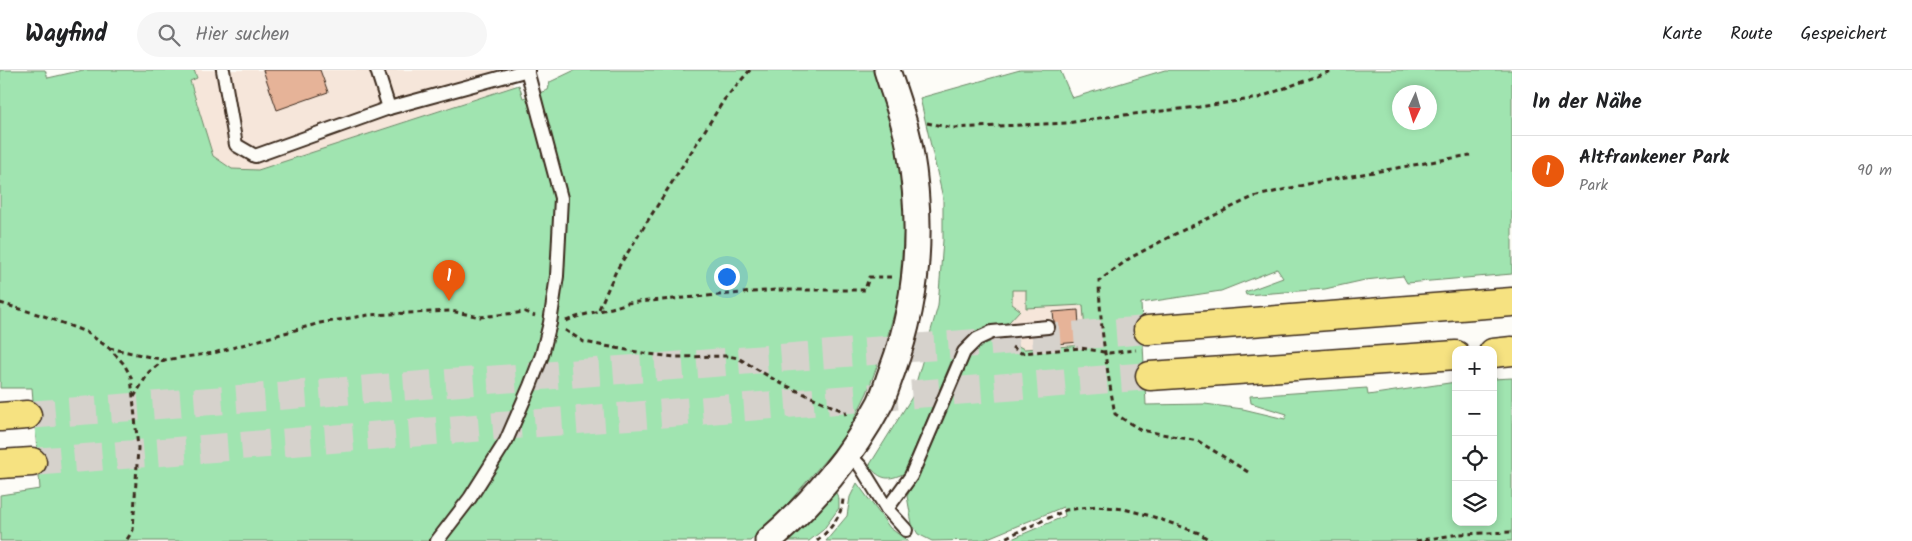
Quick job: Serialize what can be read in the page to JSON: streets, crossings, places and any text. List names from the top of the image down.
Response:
{
  "north": "bottom",
  "page": {
    "header": "Wayfind",
    "search": "Hier suchen",
    "nav": ["Karte", "Route", "Gespeichert"],
    "heading": "In der Nähe",
    "list": [
      {
        "mark": "1",
        "name": "Altfrankener Park",
        "note": "Park",
        "value": "90 m"
      }
    ],
    "pins": "1",
    "map_buttons": ["+", "−"]
  }
}
